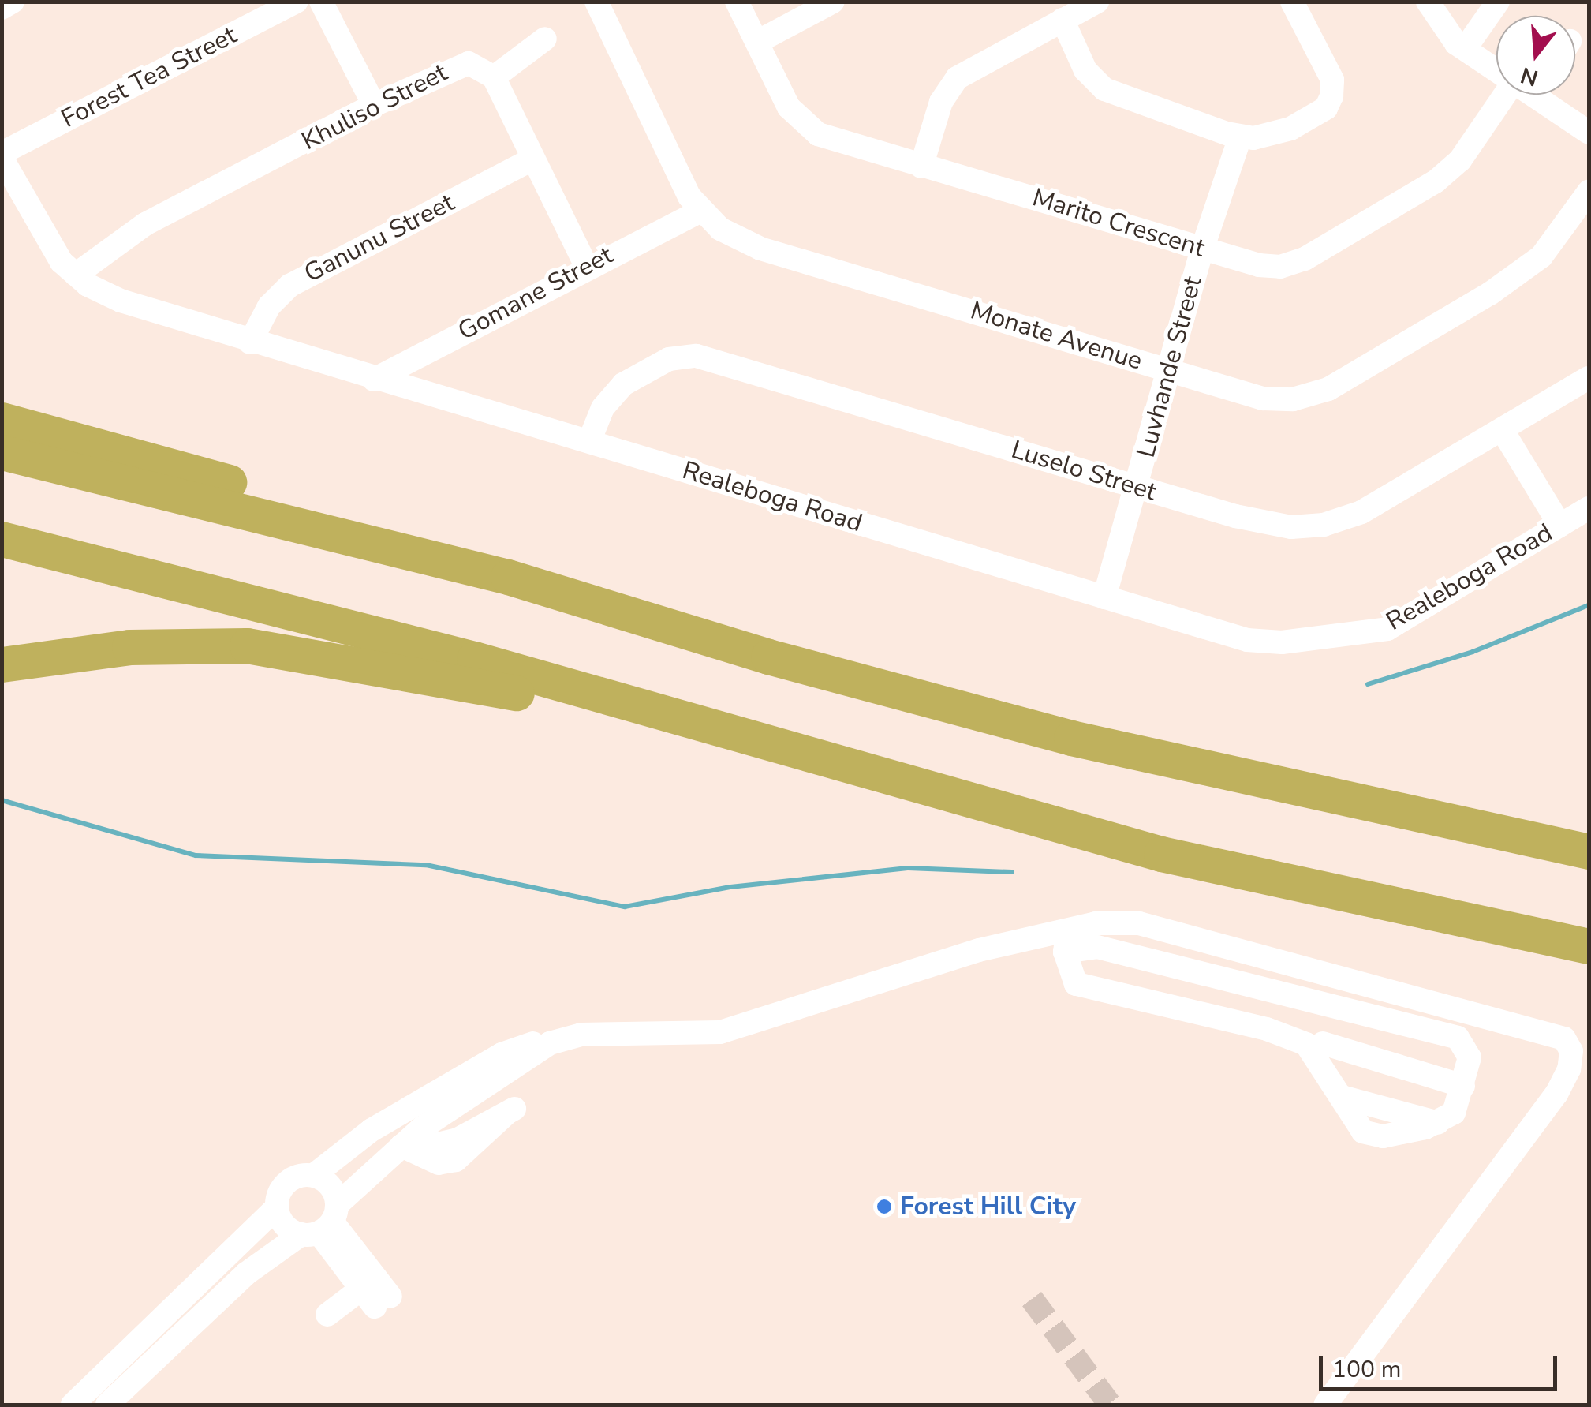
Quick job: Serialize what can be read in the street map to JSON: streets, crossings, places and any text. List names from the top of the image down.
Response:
{
  "streets": {
    "street": [
      "Forest Tea Street",
      "Khuliso Street",
      "Marito Crescent",
      "Ganunu Street",
      "Gomane Street",
      "Monate Avenue",
      "Luvhande Street",
      "Luselo Street",
      "Realeboga Road"
    ]
  },
  "crossings": [
    ["Forest Tea Street", "Realeboga Road"],
    ["Khuliso Street", "Realeboga Road"],
    ["Marito Crescent", "Luvhande Street"],
    ["Ganunu Street", "Realeboga Road"],
    ["Gomane Street", "Monate Avenue"],
    ["Gomane Street", "Realeboga Road"],
    ["Monate Avenue", "Luvhande Street"],
    ["Luvhande Street", "Luselo Street"],
    ["Luvhande Street", "Realeboga Road"],
    ["Luselo Street", "Realeboga Road"]
  ],
  "places": ["Forest Hill City"],
  "scale_bar": "100 m",
  "north": "bottom"
}
